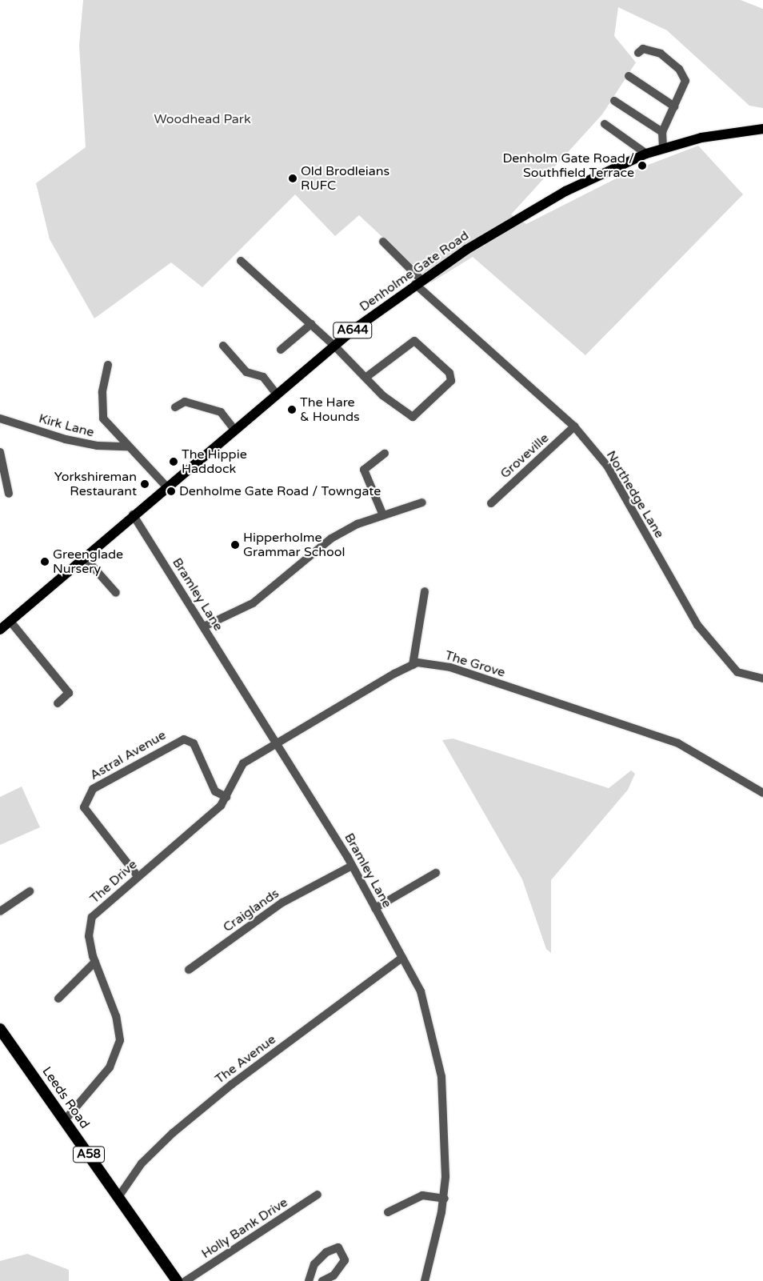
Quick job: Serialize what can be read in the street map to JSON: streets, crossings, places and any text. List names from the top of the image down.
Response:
{
  "streets": {
    "highway": ["Leeds Road", "A58"],
    "main road": ["Denholme Gate Road", "A644"],
    "street": [
      "Kirk Lane",
      "Groveville",
      "Northedge Lane",
      "Bramley Lane",
      "The Grove",
      "Astral Avenue",
      "The Drive",
      "Craiglands",
      "The Avenue",
      "Holly Bank Drive"
    ]
  },
  "crossings": [
    ["Denholme Gate Road", "Northedge Lane"],
    ["Denholme Gate Road", "Bramley Lane"],
    ["Groveville", "Northedge Lane"],
    ["Bramley Lane", "The Drive"],
    ["Bramley Lane", "Craiglands"],
    ["Bramley Lane", "The Avenue"],
    ["Astral Avenue", "The Drive"],
    ["The Drive", "Leeds Road"],
    ["The Avenue", "Leeds Road"]
  ],
  "parks": ["Woodhead Park"],
  "places": [
    "Denholm Gate Road / Southfield Terrace",
    "Old Brodleians RUFC",
    "The Hare & Hounds",
    "The Hippie Haddock",
    "Yorkshireman Restaurant",
    "Denholme Gate Road / Towngate",
    "Hipperholme Grammar School",
    "Greenglade Nursery"
  ]
}
